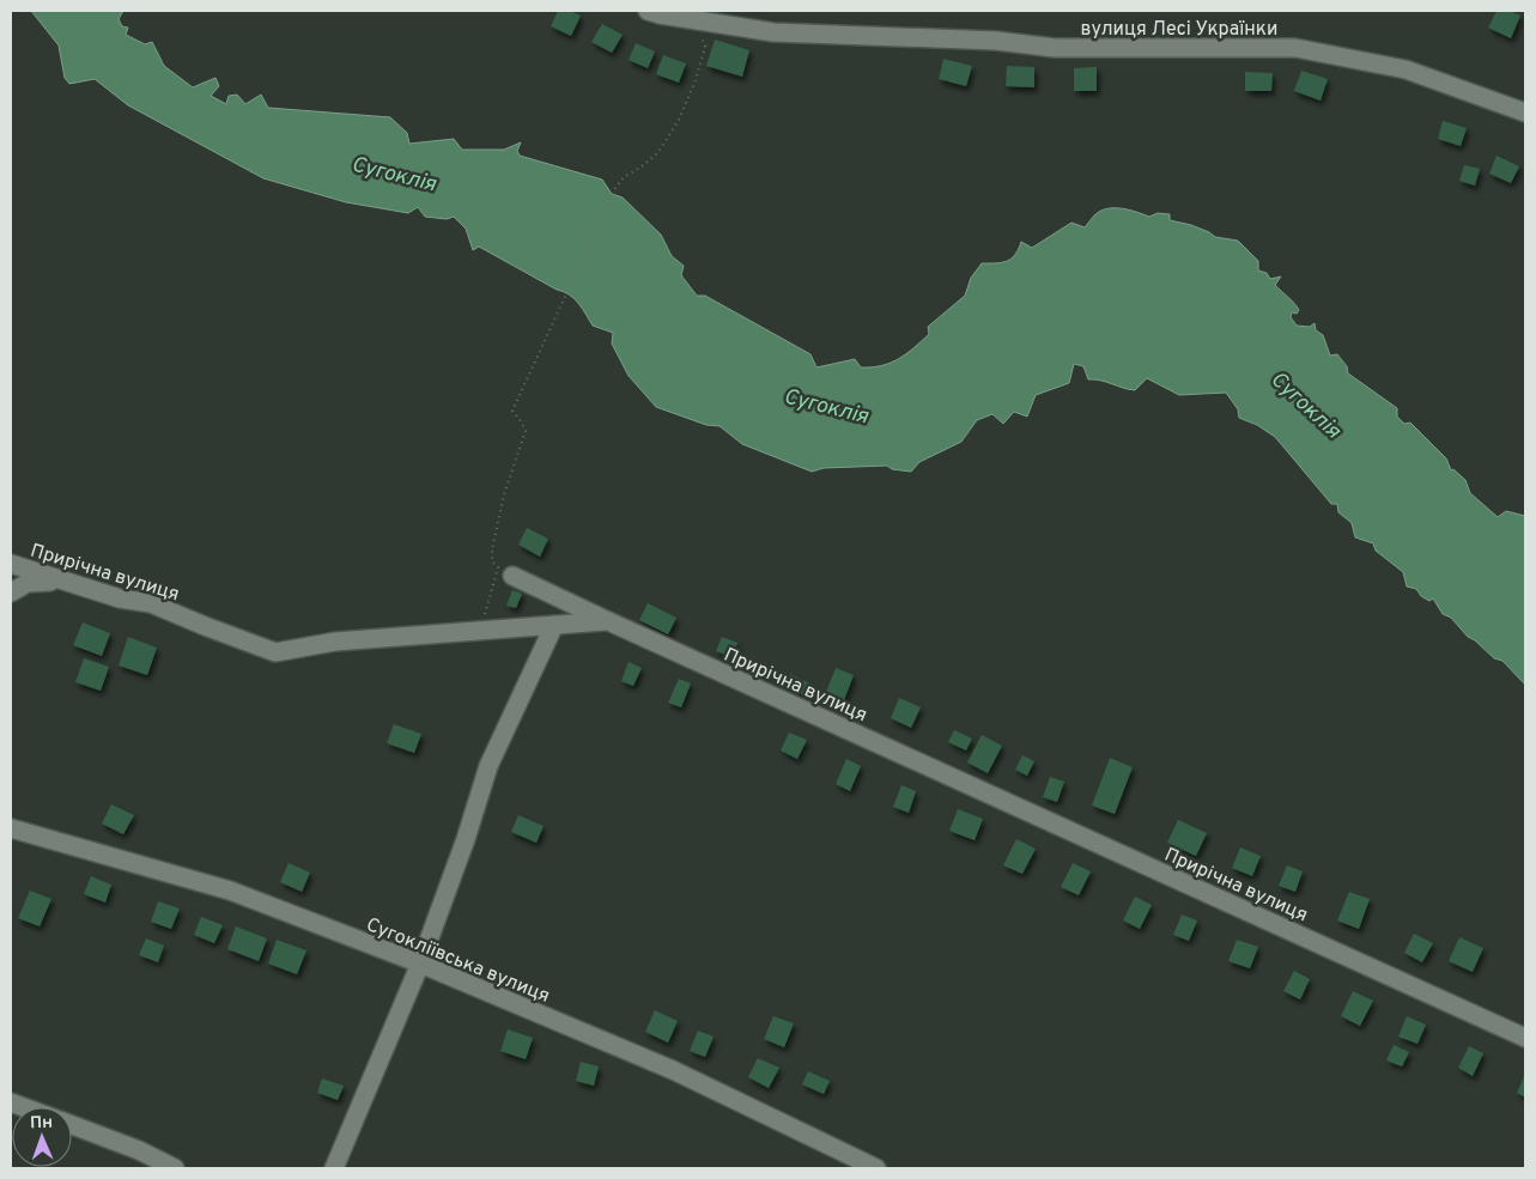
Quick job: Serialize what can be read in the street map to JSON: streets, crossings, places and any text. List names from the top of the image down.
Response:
{
  "streets": {
    "street": ["вулиця Лесі Українки", "Прирічна вулиця", "Сугокліївська вулиця"]
  },
  "water": ["Сугоклія"],
  "north": "top"
}
